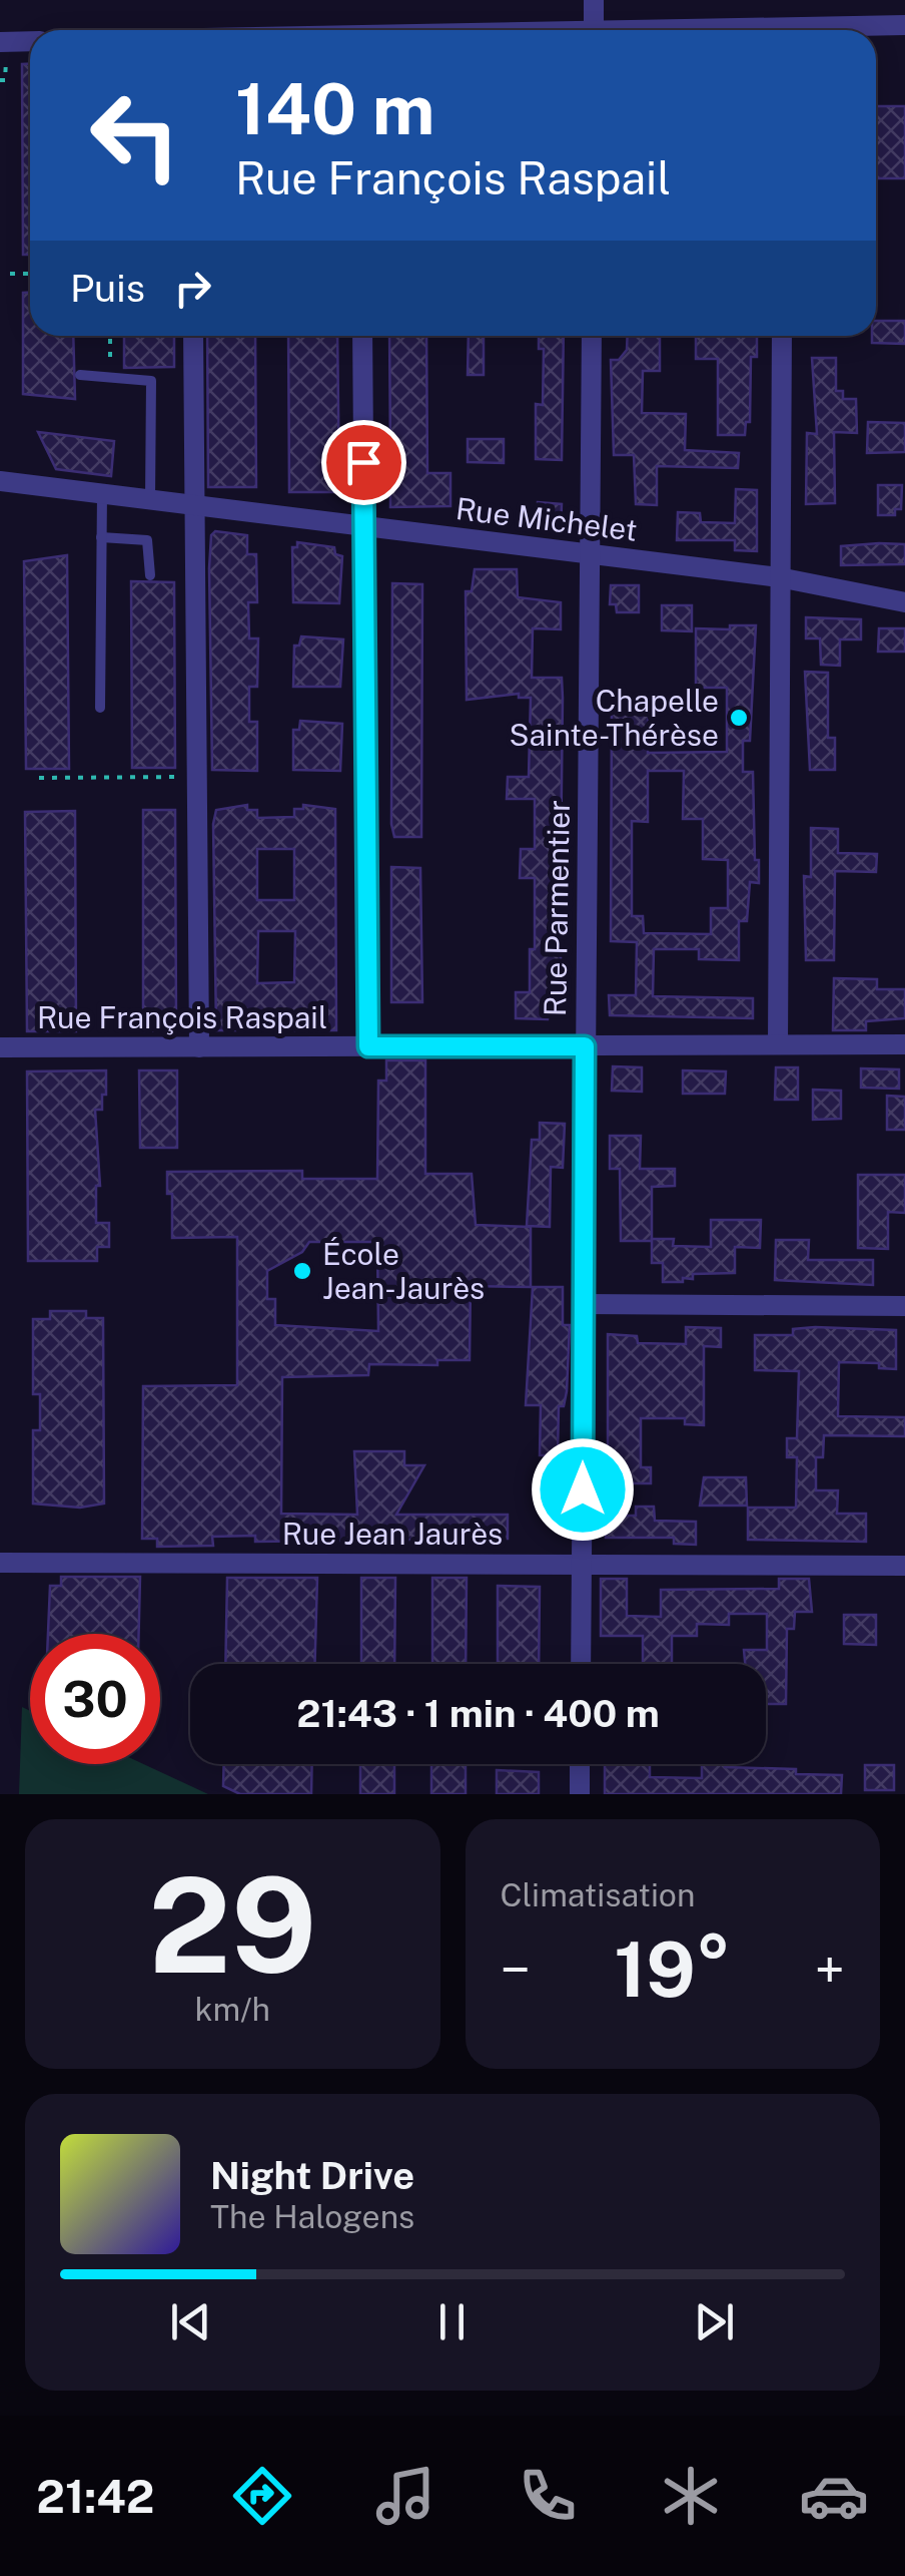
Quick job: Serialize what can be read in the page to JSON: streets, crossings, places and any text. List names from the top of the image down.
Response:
{
  "streets": {
    "street": [
      "Rue Michelet",
      "Rue Parmentier",
      "Rue François Raspail",
      "Rue Jean Jaurès"
    ]
  },
  "crossings": [
    ["Rue Michelet", "Rue Parmentier"],
    ["Rue Parmentier", "Rue François Raspail"],
    ["Rue Parmentier", "Rue Jean Jaurès"]
  ],
  "places": ["Chapelle Sainte-Thérèse", "École Jean-Jaurès"],
  "page": {
    "turn": ["140 m", "Rue François Raspail"],
    "then": "Puis",
    "limit": "30",
    "trip": "21:43 · 1 min · 400 m",
    "tile": [
      ["29", "km/h"],
      "Climatisation"
    ],
    "heat": ["−", "19°", "+"],
    "song": ["Night Drive", "The Halogens"],
    "tabs": "21:42"
  }
}
